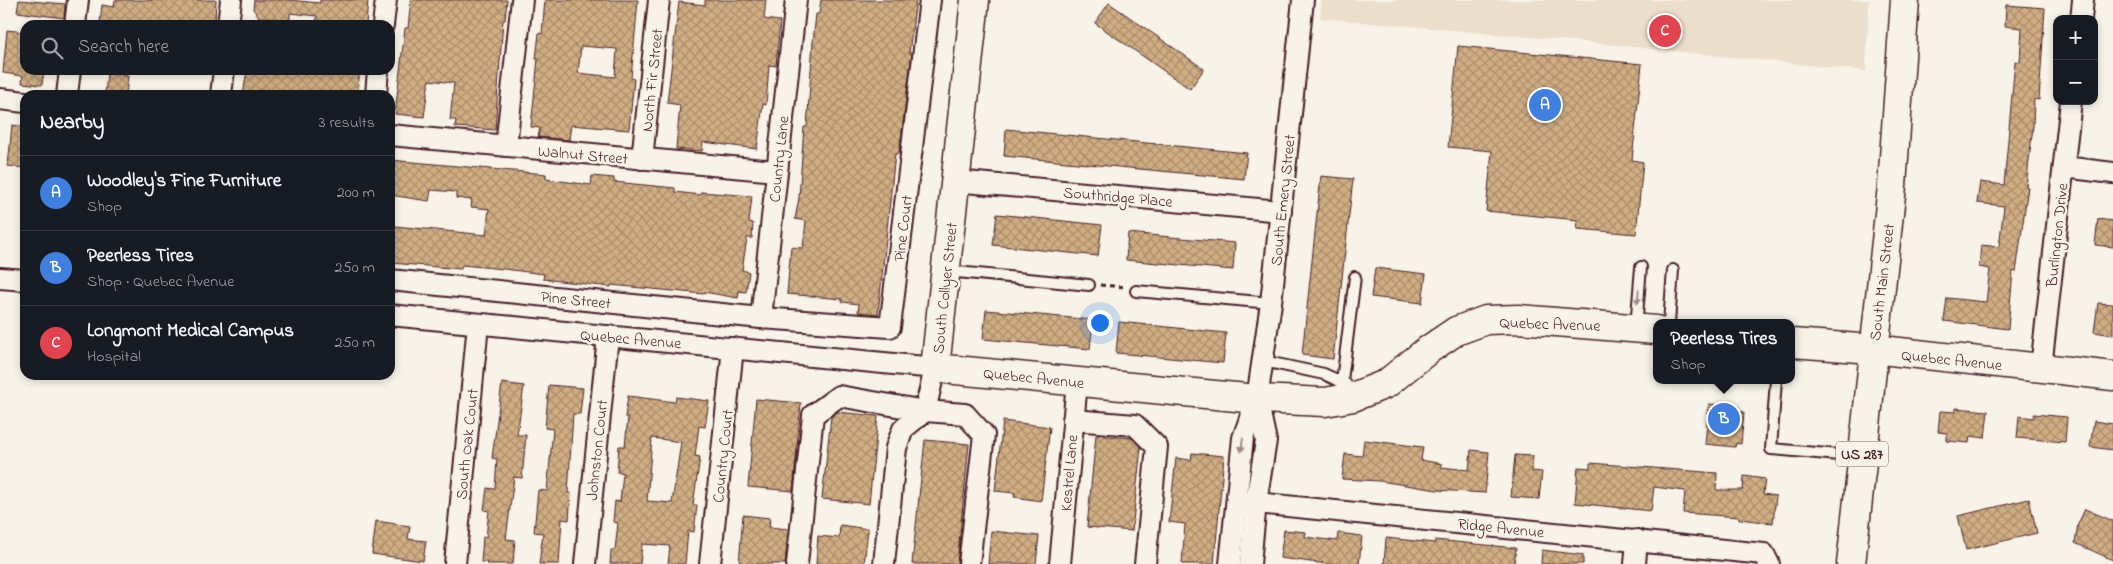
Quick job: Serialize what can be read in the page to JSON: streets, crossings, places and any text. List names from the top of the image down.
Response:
{
  "streets": {
    "street": [
      "North Fir Street",
      "Walnut Street",
      "Country Lane",
      "Southridge Place",
      "South Emery Street",
      "Pine Court",
      "Burlington Drive",
      "South Main Street",
      "South Collyer Street",
      "Pine Street",
      "Quebec Avenue",
      "South Oak Court",
      "Johnston Court",
      "US 287",
      "Country Court",
      "Kestrel Lane",
      "Ridge Avenue"
    ]
  },
  "crossings": [
    ["North Fir Street", "Walnut Street"],
    ["Walnut Street", "Country Lane"],
    ["Country Lane", "Pine Court"],
    ["Country Lane", "Pine Street"],
    ["Southridge Place", "South Emery Street"],
    ["Southridge Place", "South Collyer Street"],
    ["South Emery Street", "Quebec Avenue"],
    ["South Emery Street", "Ridge Avenue"],
    ["Pine Court", "Pine Street"],
    ["Burlington Drive", "Quebec Avenue"],
    ["South Main Street", "Quebec Avenue"],
    ["South Collyer Street", "Quebec Avenue"],
    ["Quebec Avenue", "South Oak Court"],
    ["Quebec Avenue", "Johnston Court"],
    ["Quebec Avenue", "Country Court"],
    ["Quebec Avenue", "Kestrel Lane"]
  ],
  "page": {
    "pins": ["C", "A", "B"],
    "map_buttons": ["+", "−"],
    "search": "Search here",
    "heading": ["Nearby", "3 results"],
    "list": [
      {
        "mark": "A",
        "name": "Woodley's Fine Furniture",
        "note": "Shop",
        "value": "200 m"
      },
      {
        "mark": "B",
        "name": "Peerless Tires",
        "note": "Shop · Quebec Avenue",
        "value": "250 m"
      },
      {
        "mark": "C",
        "name": "Longmont Medical Campus",
        "note": "Hospital",
        "value": "250 m"
      }
    ],
    "popup": ["Peerless Tires", "Shop"]
  }
}
